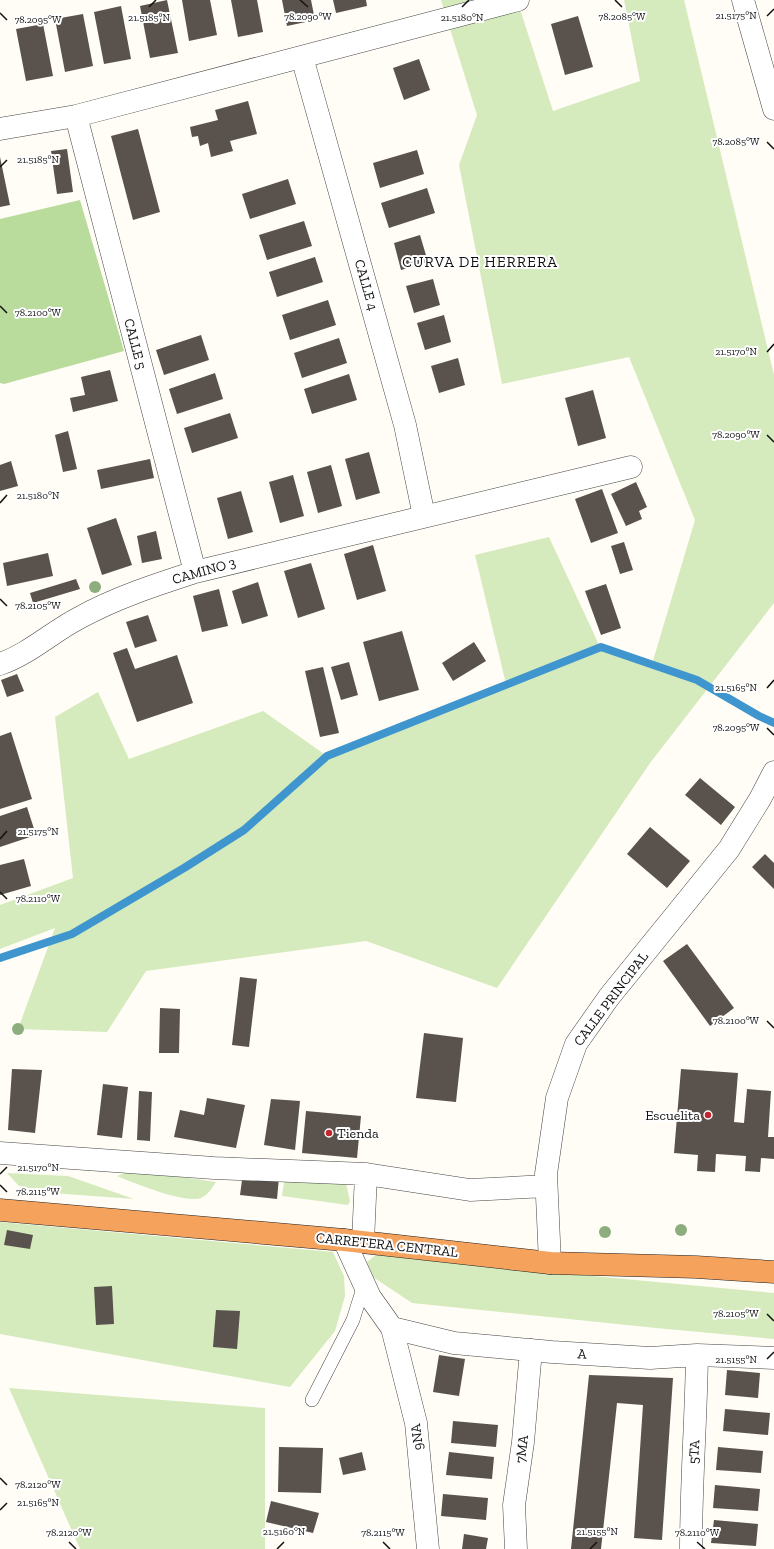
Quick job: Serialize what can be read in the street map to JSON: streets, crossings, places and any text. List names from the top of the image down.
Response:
{
  "streets": {
    "highway": ["CARRETERA CENTRAL"],
    "street": [
      "CALLE 4",
      "CALLE 5",
      "CAMINO 3",
      "CALLE PRINCIPAL",
      "A",
      "9NA",
      "7MA",
      "5TA"
    ]
  },
  "crossings": [
    ["CALLE 4", "CAMINO 3"],
    ["CALLE 5", "CAMINO 3"],
    ["CALLE PRINCIPAL", "CARRETERA CENTRAL"],
    ["A", "9NA"],
    ["A", "7MA"],
    ["A", "5TA"]
  ],
  "districts": ["CURVA DE HERRERA"],
  "places": ["Escuelita", "Tienda"],
  "coordinates": [
    "21.5175°N",
    "78.2090°W",
    "78.2085°W",
    "21.5185°N",
    "21.5180°N",
    "78.2095°W",
    "78.2100°W",
    "21.5170°N",
    "78.2105°W",
    "21.5165°N",
    "78.2110°W",
    "78.2115°W",
    "21.5155°N",
    "78.2120°W",
    "21.5160°N"
  ]
}
